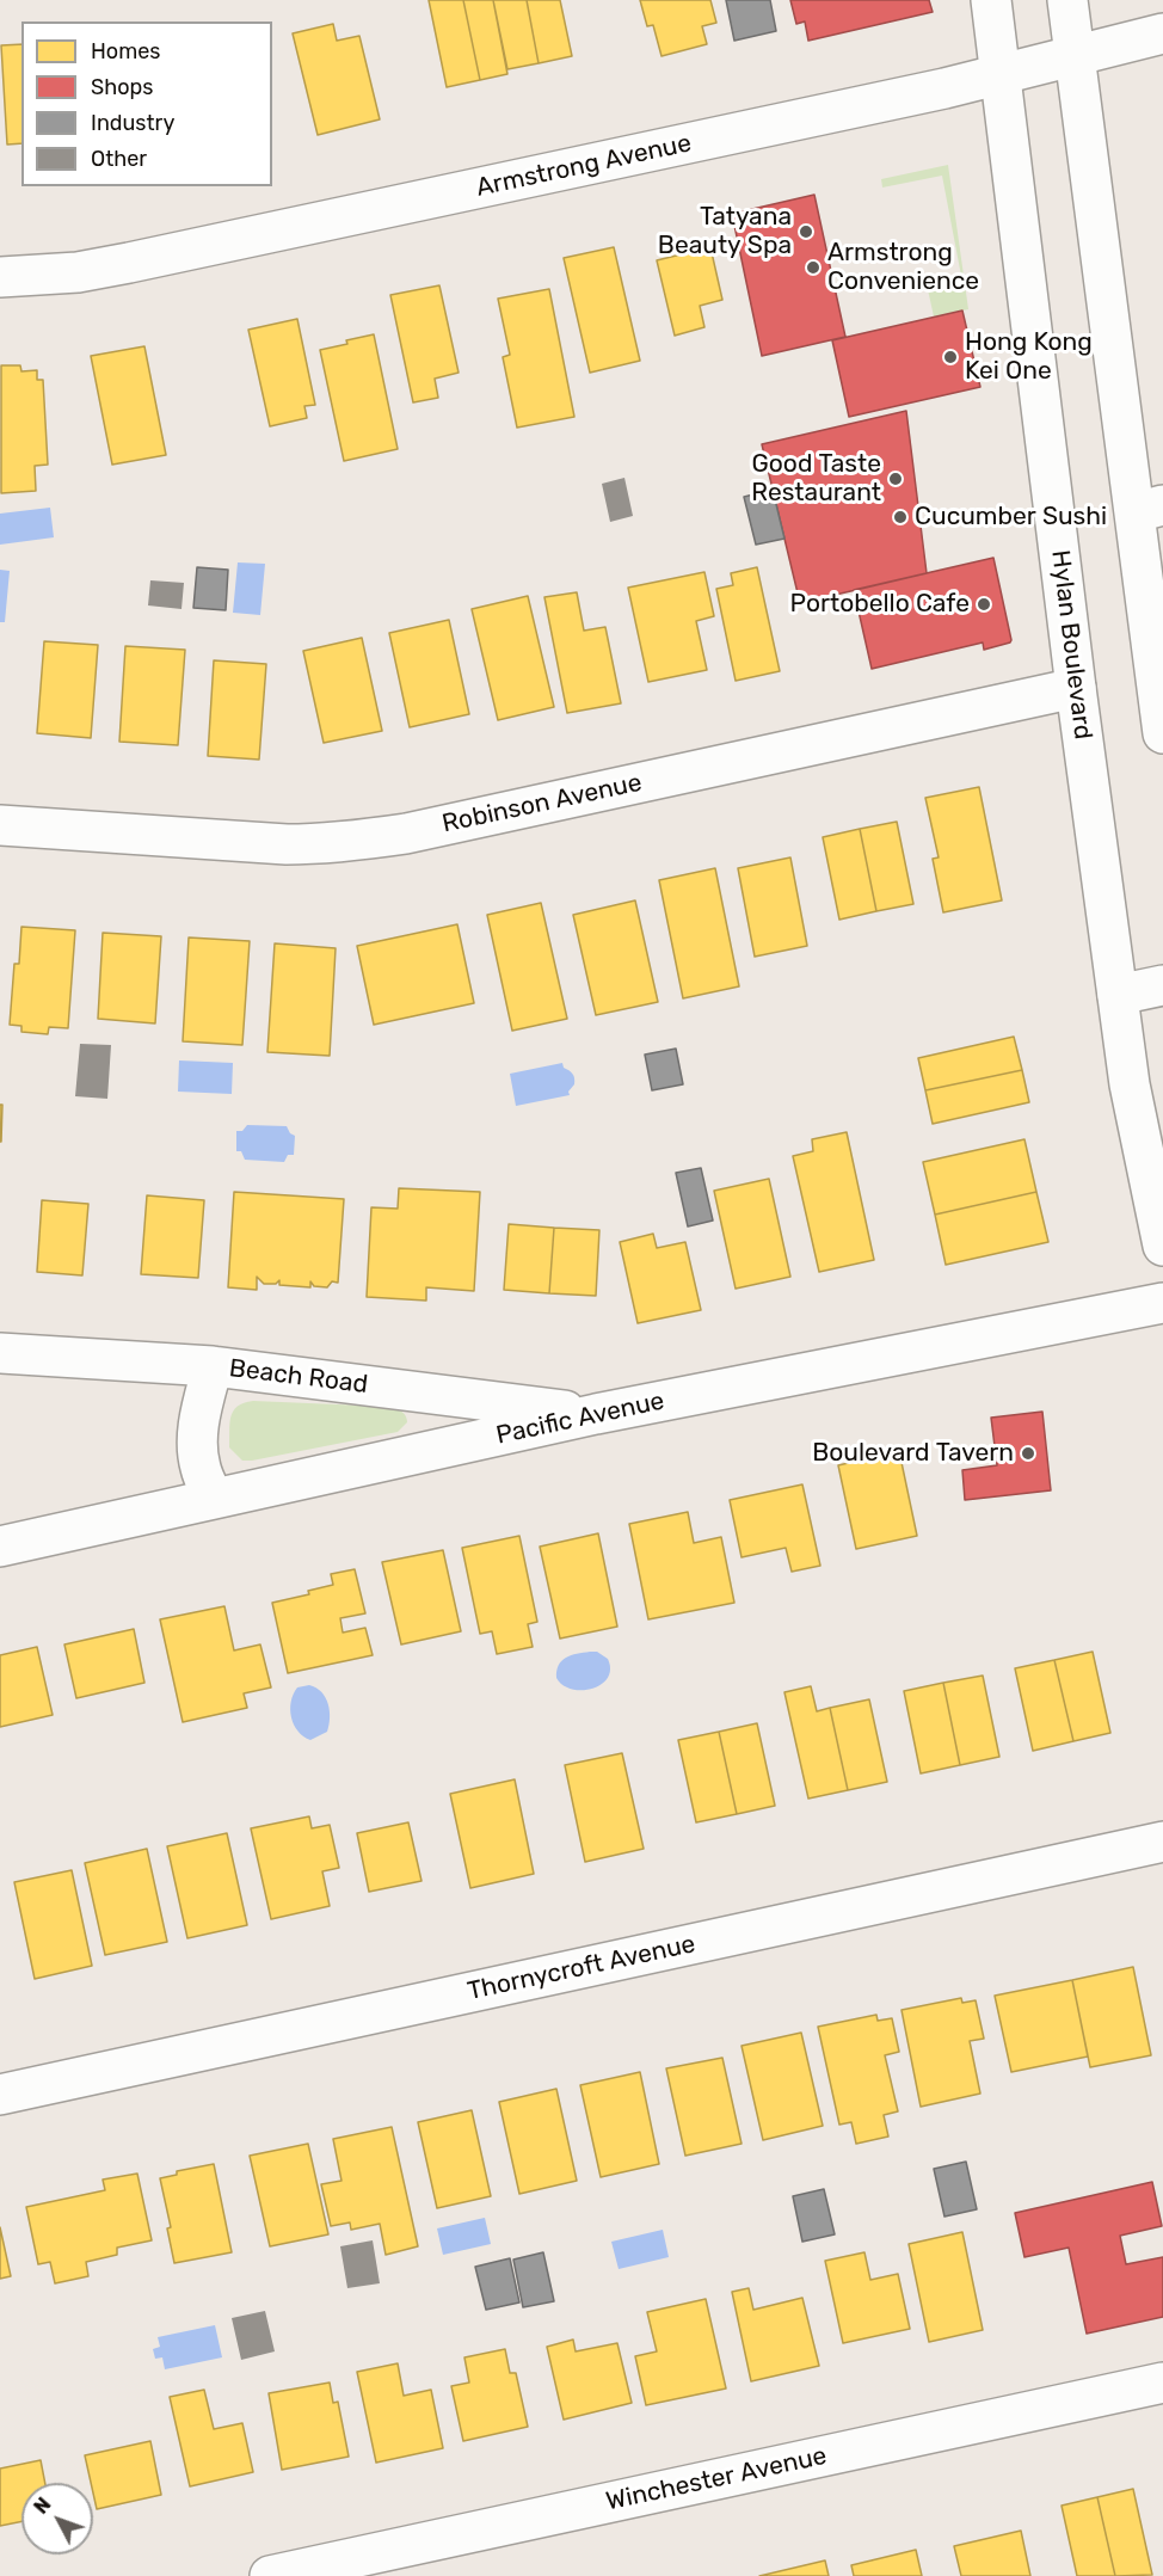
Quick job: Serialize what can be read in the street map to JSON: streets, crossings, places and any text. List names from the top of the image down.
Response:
{
  "streets": {
    "street": [
      "Armstrong Avenue",
      "Hylan Boulevard",
      "Robinson Avenue",
      "Beach Road",
      "Pacific Avenue",
      "Thornycroft Avenue",
      "Winchester Avenue"
    ]
  },
  "crossings": [
    ["Armstrong Avenue", "Hylan Boulevard"],
    ["Hylan Boulevard", "Robinson Avenue"],
    ["Beach Road", "Pacific Avenue"]
  ],
  "places": [
    "Tatyana Beauty Spa",
    "Armstrong Convenience",
    "Hong Kong Kei One",
    "Good Taste Restaurant",
    "Cucumber Sushi",
    "Portobello Cafe",
    "Boulevard Tavern"
  ],
  "legend": [
    "Homes",
    "Shops",
    "Industry",
    "Other"
  ],
  "north": "top left"
}
